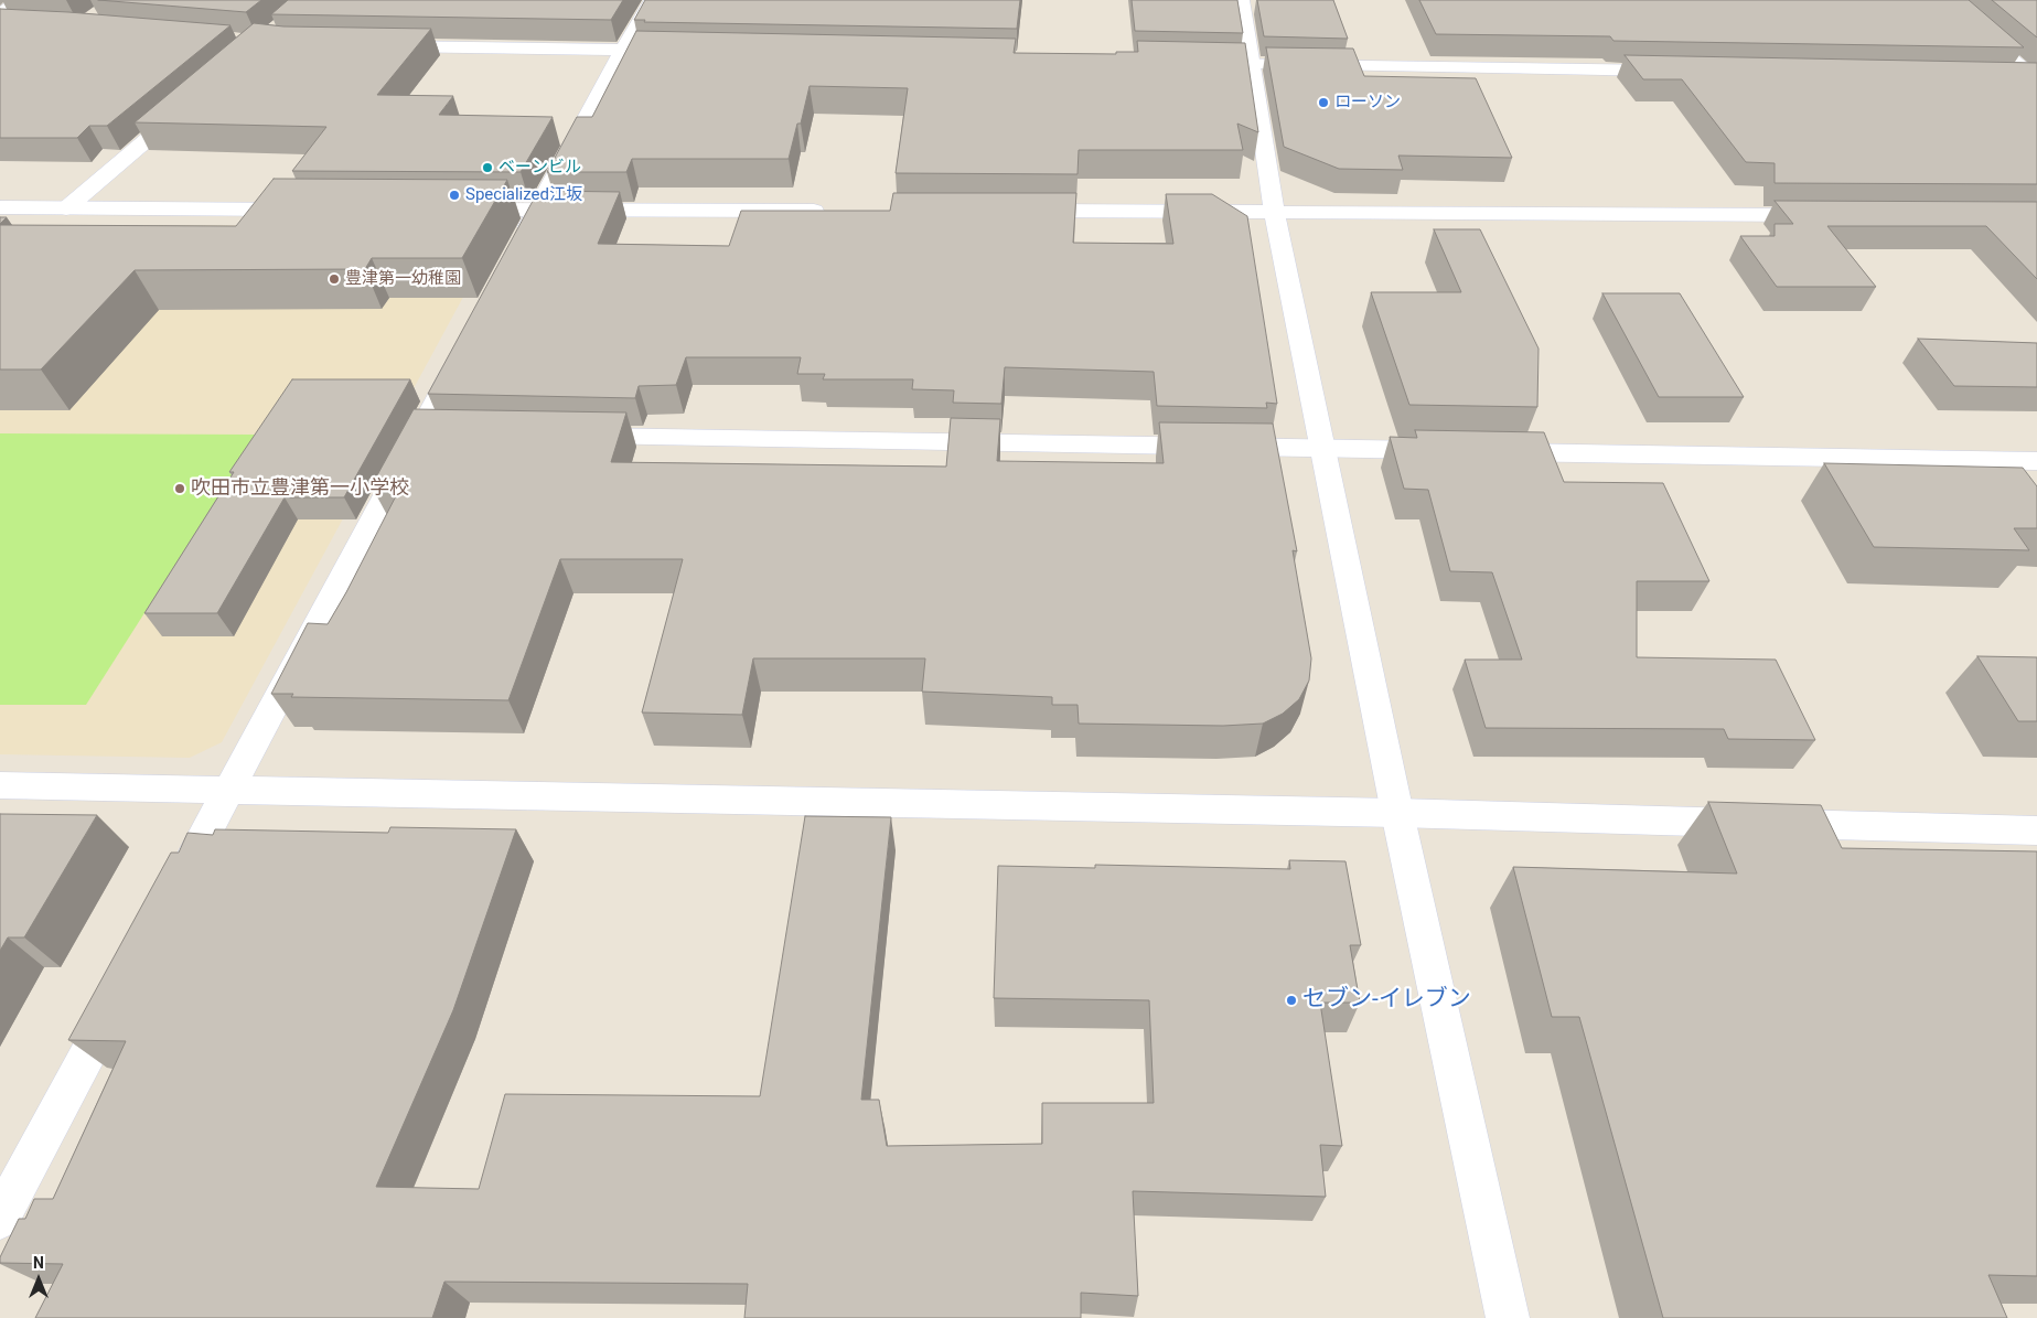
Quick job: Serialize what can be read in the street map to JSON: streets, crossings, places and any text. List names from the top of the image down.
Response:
{
  "places": [
    "ローソン",
    "ベーンビル",
    "Specialized江坂",
    "豊津第一幼稚園",
    "吹田市立豊津第一小学校",
    "セブン-イレブン"
  ],
  "north": "top"
}
